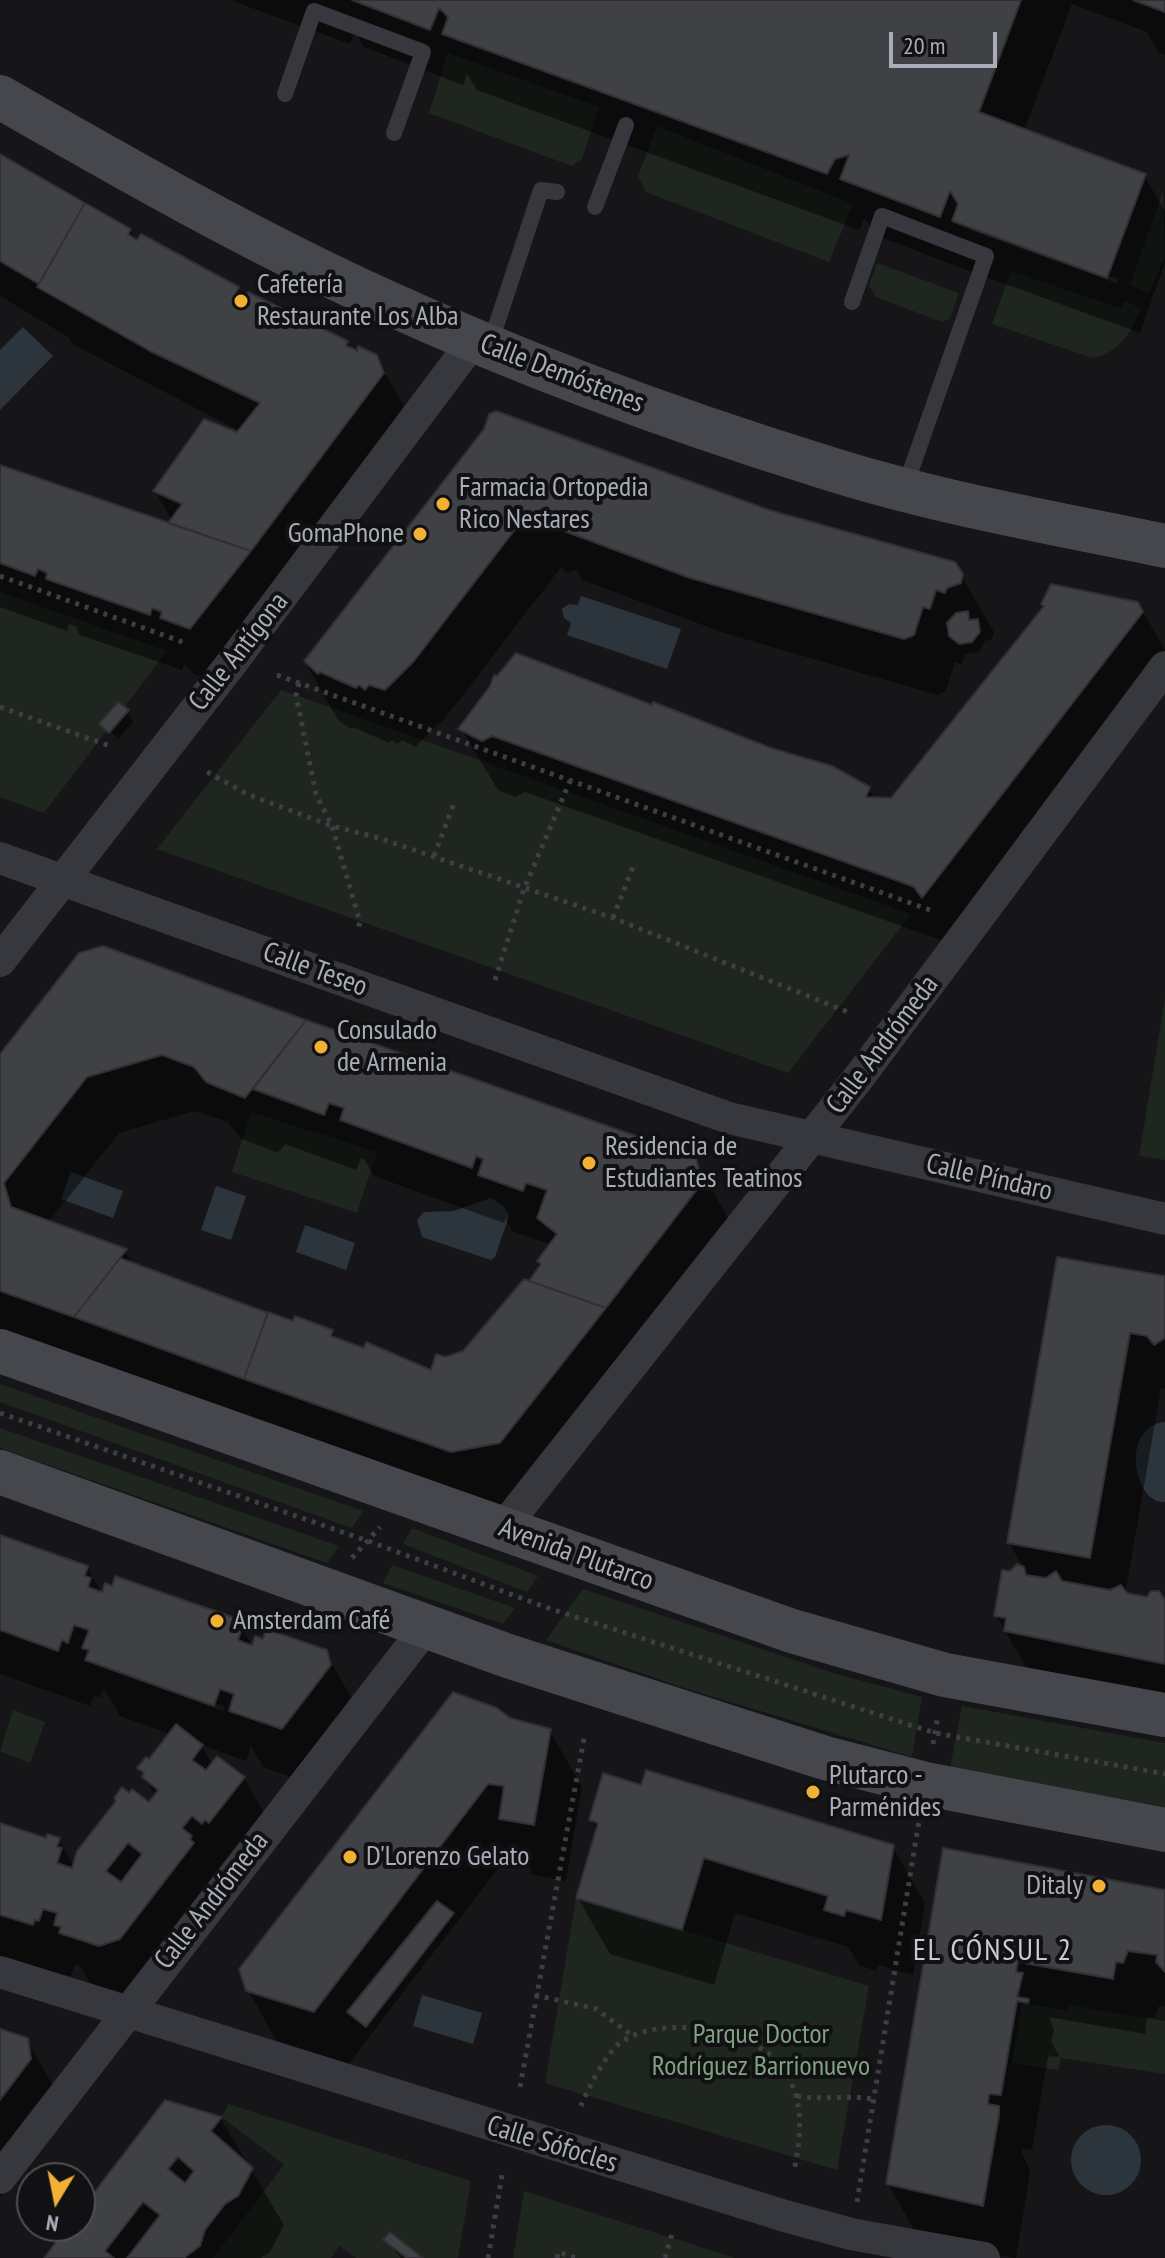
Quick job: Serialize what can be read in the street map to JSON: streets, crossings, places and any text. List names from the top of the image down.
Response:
{
  "streets": {
    "main road": ["Calle Demóstenes", "Avenida Plutarco"],
    "street": [
      "Calle Antígona",
      "Calle Teseo",
      "Calle Andrómeda",
      "Calle Píndaro",
      "Calle Sófocles"
    ]
  },
  "crossings": [
    ["Calle Demóstenes", "Calle Antígona"],
    ["Calle Antígona", "Calle Teseo"],
    ["Calle Teseo", "Calle Andrómeda"],
    ["Calle Teseo", "Calle Píndaro"],
    ["Calle Andrómeda", "Calle Píndaro"],
    ["Calle Andrómeda", "Avenida Plutarco"],
    ["Calle Andrómeda", "Calle Sófocles"]
  ],
  "districts": ["EL CÓNSUL 2"],
  "parks": ["Parque Doctor Rodríguez Barrionuevo"],
  "places": [
    "Cafetería Restaurante Los Alba",
    "Farmacia Ortopedia Rico Nestares",
    "GomaPhone",
    "Consulado de Armenia",
    "Residencia de Estudiantes Teatinos",
    "Amsterdam Café",
    "Plutarco - Parménides",
    "D'Lorenzo Gelato",
    "Ditaly"
  ],
  "scale_bar": "20 m",
  "north": "bottom"
}
